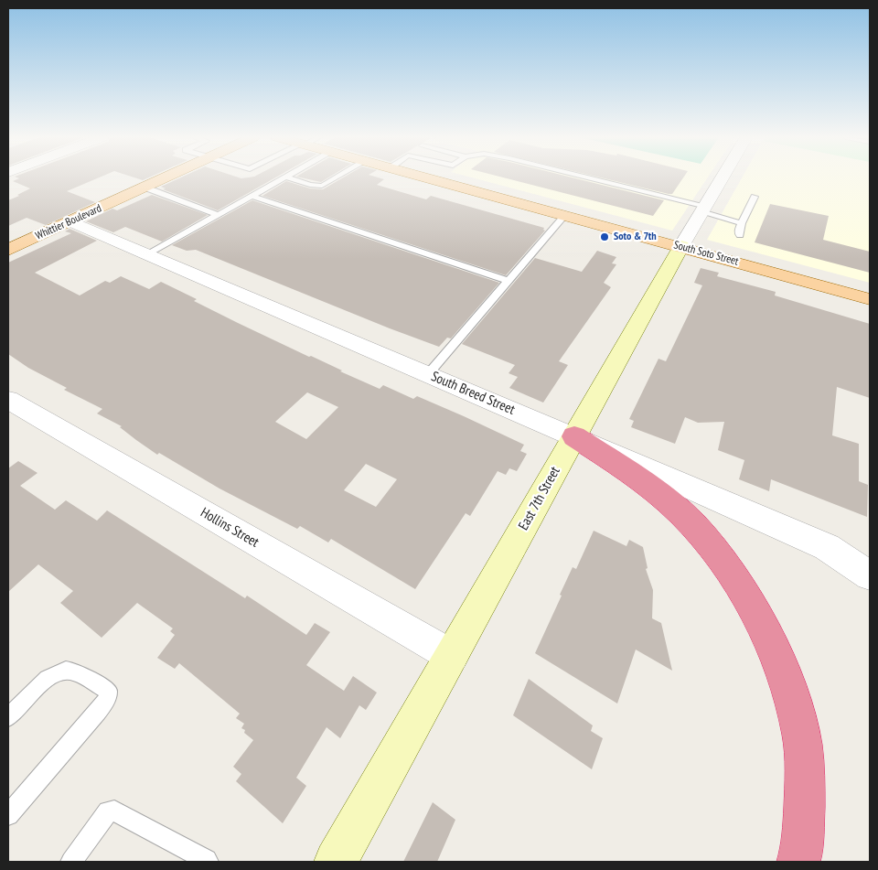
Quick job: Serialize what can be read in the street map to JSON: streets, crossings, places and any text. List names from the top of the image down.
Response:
{
  "streets": {
    "main road": ["Whittier Boulevard", "South Soto Street"],
    "street": ["South Breed Street", "East 7th Street", "Hollins Street"]
  },
  "crossings": [
    ["Whittier Boulevard", "South Breed Street"],
    ["South Soto Street", "East 7th Street"],
    ["South Breed Street", "East 7th Street"],
    ["East 7th Street", "Hollins Street"]
  ],
  "places": ["Soto & 7th"]
}
